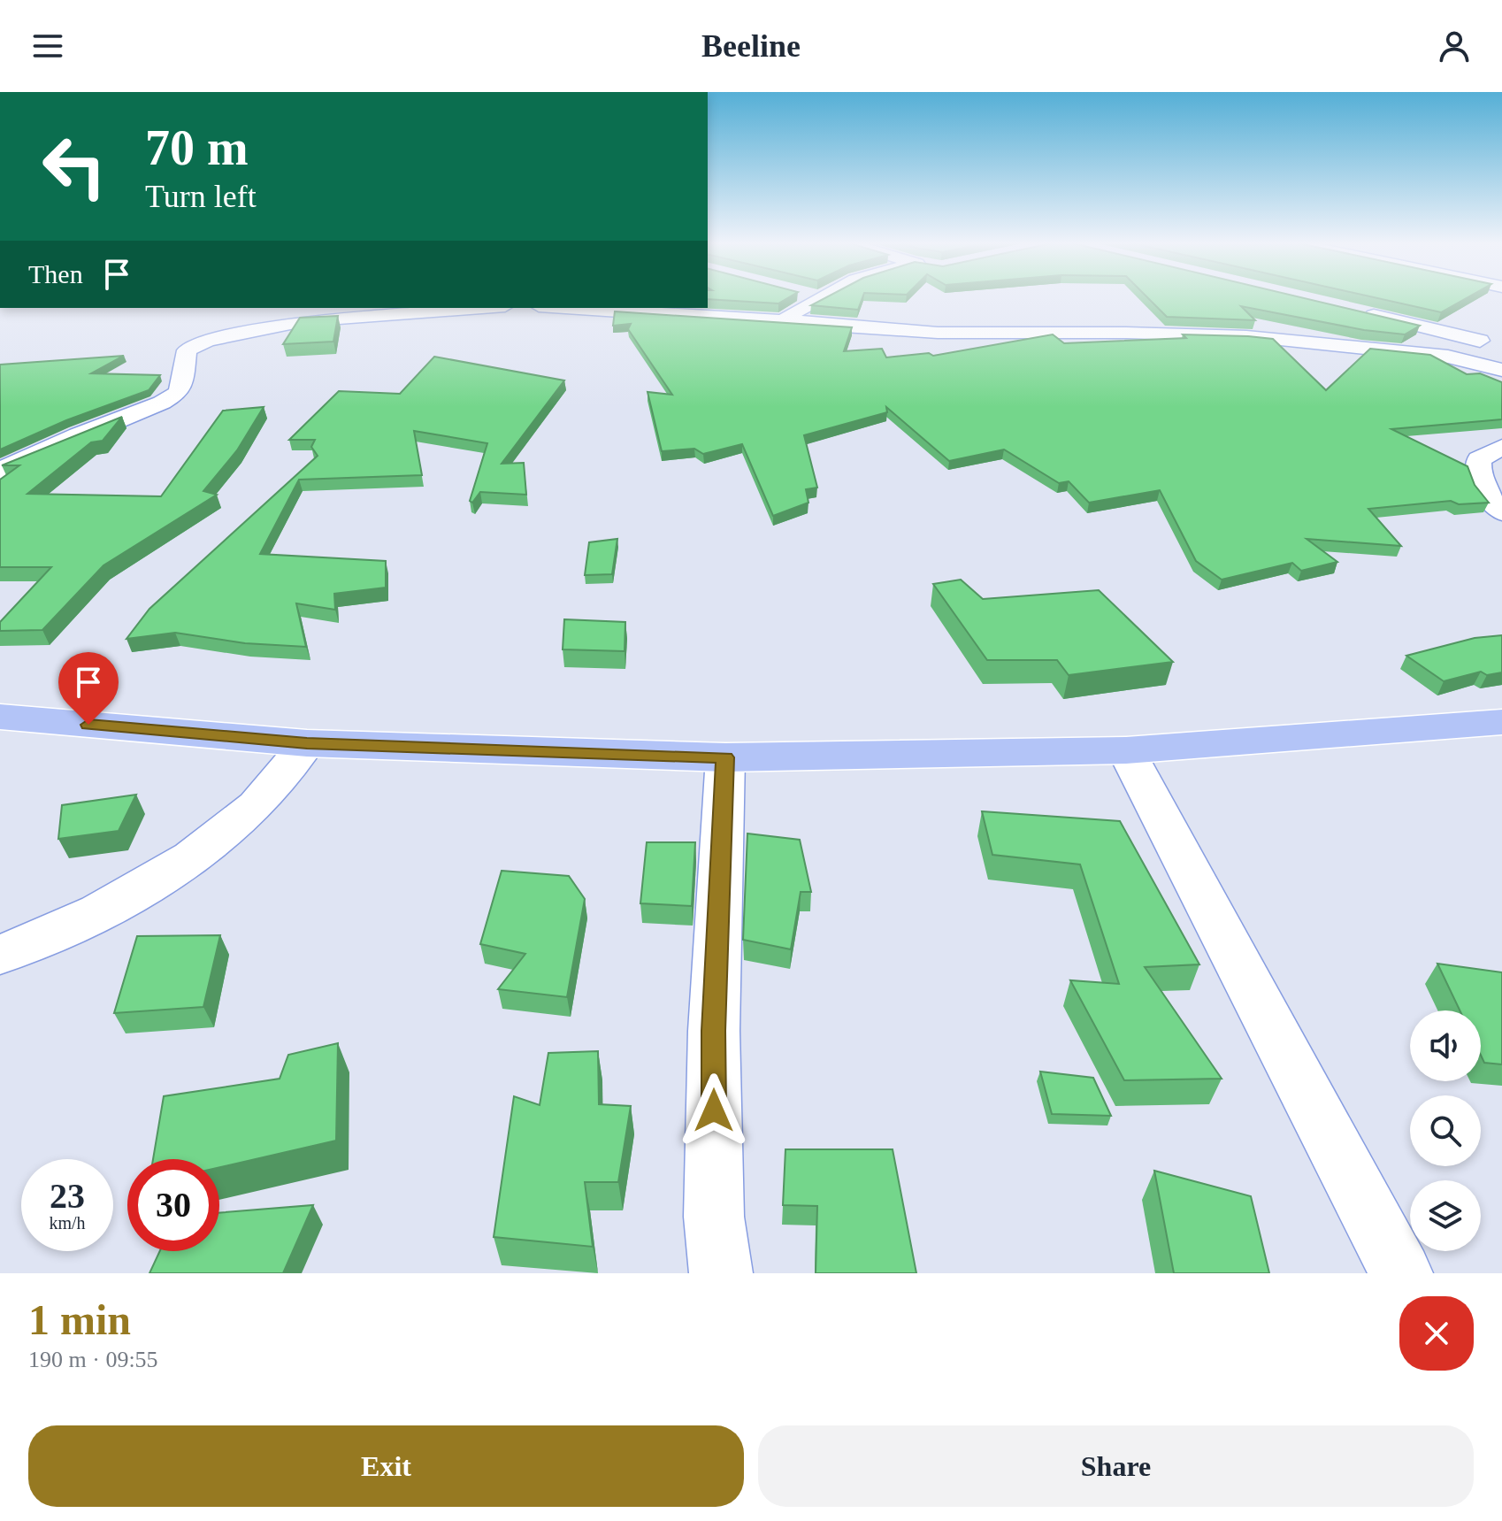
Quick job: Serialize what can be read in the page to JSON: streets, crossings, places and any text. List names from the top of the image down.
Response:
{
  "page": {
    "header": "Beeline",
    "turn": ["70 m", "Turn left"],
    "then": "Then",
    "speed": "23 km/h",
    "limit": "30",
    "heading": ["1 min", "190 m · 09:55"],
    "buttons": ["Exit", "Share"]
  }
}
